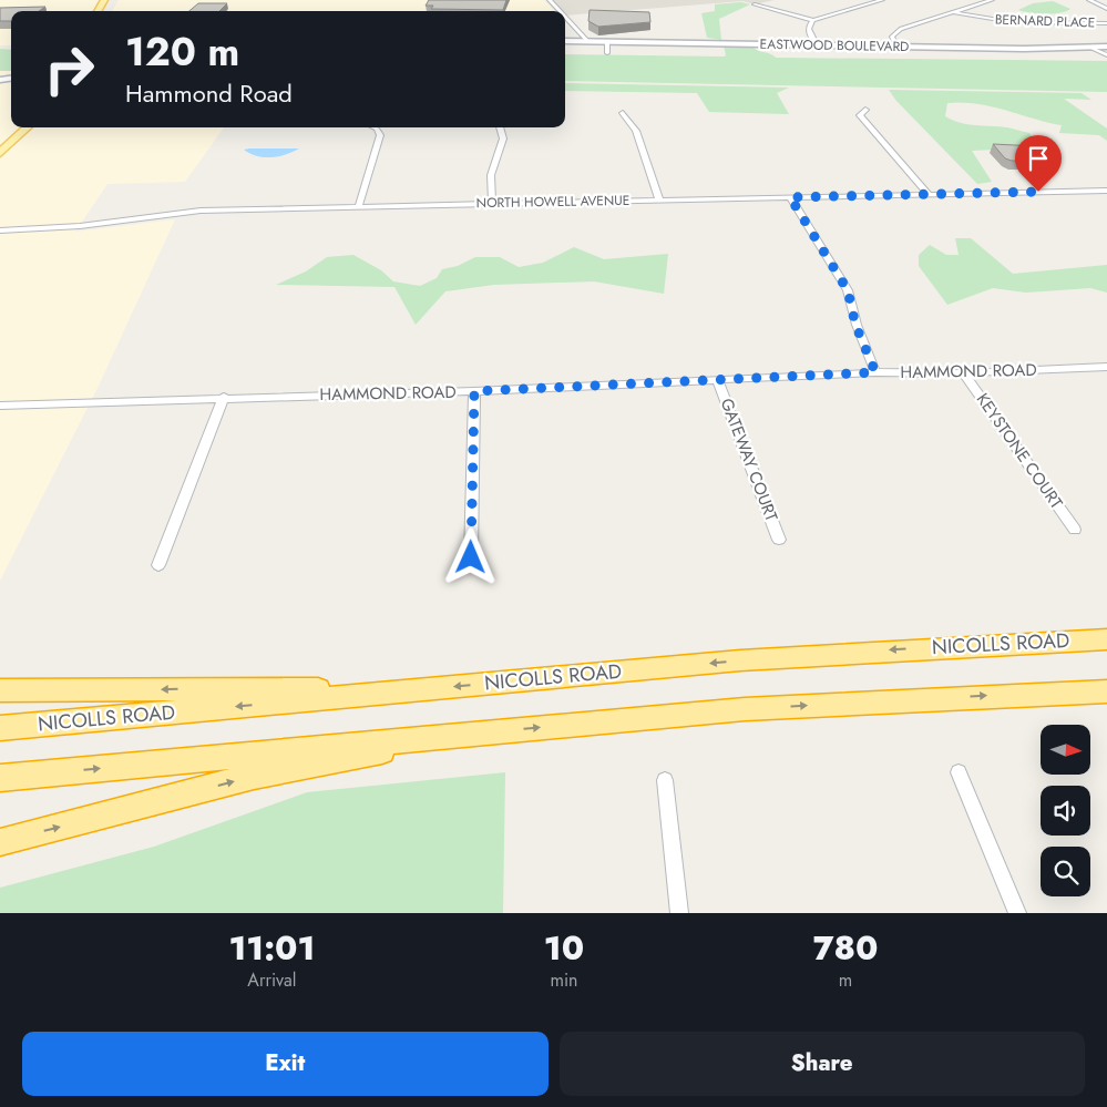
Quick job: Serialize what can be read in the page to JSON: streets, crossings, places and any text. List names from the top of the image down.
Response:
{
  "streets": {
    "highway": ["NICOLLS ROAD"],
    "street": [
      "BERNARD PLACE",
      "EASTWOOD BOULEVARD",
      "NORTH HOWELL AVENUE",
      "HAMMOND ROAD",
      "KEYSTONE COURT",
      "GATEWAY COURT"
    ]
  },
  "crossings": [
    ["HAMMOND ROAD", "KEYSTONE COURT"],
    ["HAMMOND ROAD", "GATEWAY COURT"]
  ],
  "north": "right",
  "page": {
    "turn": ["120 m", "Hammond Road"],
    "eta": [
      "11:01",
      "Arrival",
      "10",
      "min",
      "780",
      "m"
    ],
    "buttons": ["Exit", "Share"]
  }
}
